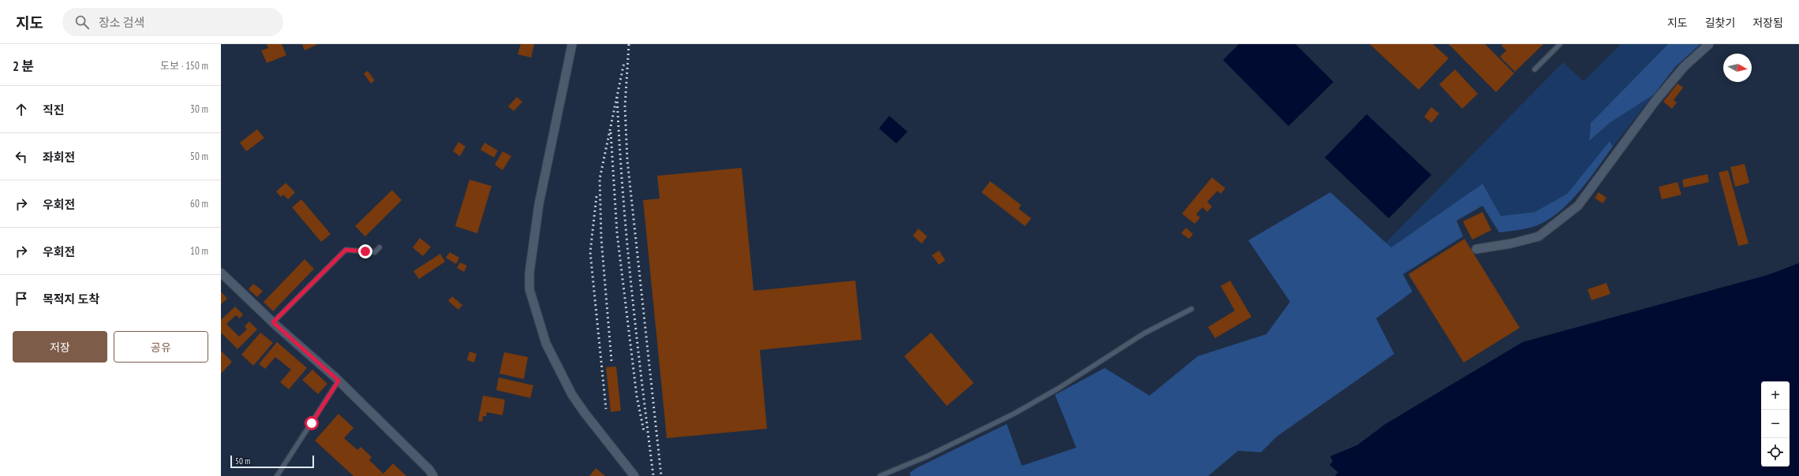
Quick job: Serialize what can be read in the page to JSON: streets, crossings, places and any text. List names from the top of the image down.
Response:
{
  "scale_bar": "50 m",
  "north": "right",
  "page": {
    "header": "지도",
    "search": "장소 검색",
    "nav": ["지도", "길찾기", "저장됨"],
    "heading": ["2 분", "도보 · 150 m"],
    "list": [
      ["직진", "30 m"],
      ["좌회전", "50 m"],
      ["우회전", "60 m"],
      ["우회전", "10 m"],
      "목적지 도착"
    ],
    "buttons": ["저장", "공유"],
    "map_buttons": ["+", "−"],
    "scale": "50 m"
  }
}
